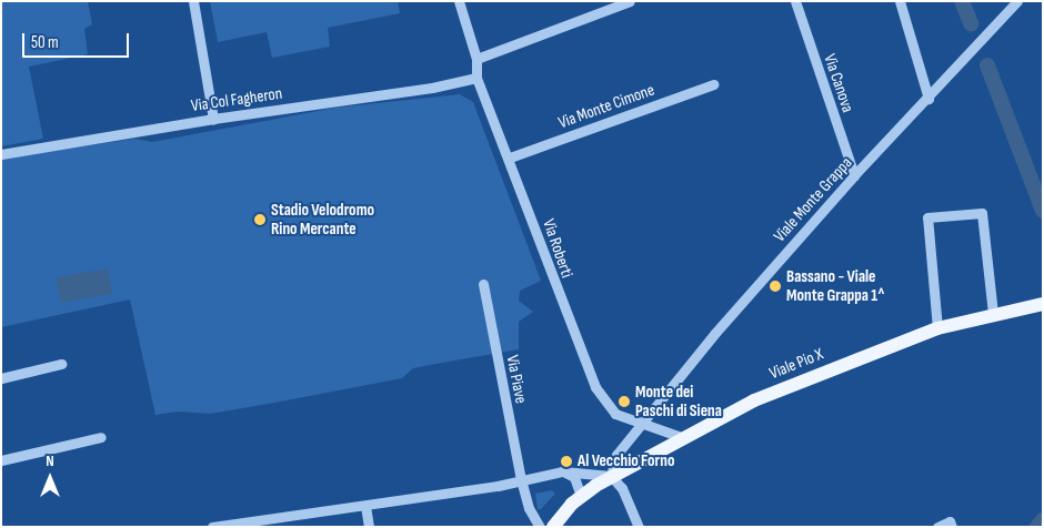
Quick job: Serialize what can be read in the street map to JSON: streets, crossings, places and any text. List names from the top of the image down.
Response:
{
  "streets": {
    "main road": ["Viale Pio X"],
    "street": [
      "Via Canova",
      "Via Col Fagheron",
      "Via Monte Cimone",
      "Viale Monte Grappa",
      "Via Roberti",
      "Via Piave"
    ]
  },
  "crossings": [
    ["Via Canova", "Viale Monte Grappa"],
    ["Via Col Fagheron", "Via Roberti"],
    ["Via Monte Cimone", "Via Roberti"],
    ["Viale Monte Grappa", "Via Roberti"],
    ["Viale Monte Grappa", "Viale Pio X"]
  ],
  "places": [
    "Stadio Velodromo Rino Mercante",
    "Bassano - Viale Monte Grappa 1^",
    "Monte dei Paschi di Siena",
    "Al Vecchio Forno"
  ],
  "scale_bar": "50 m",
  "north": "top"
}
